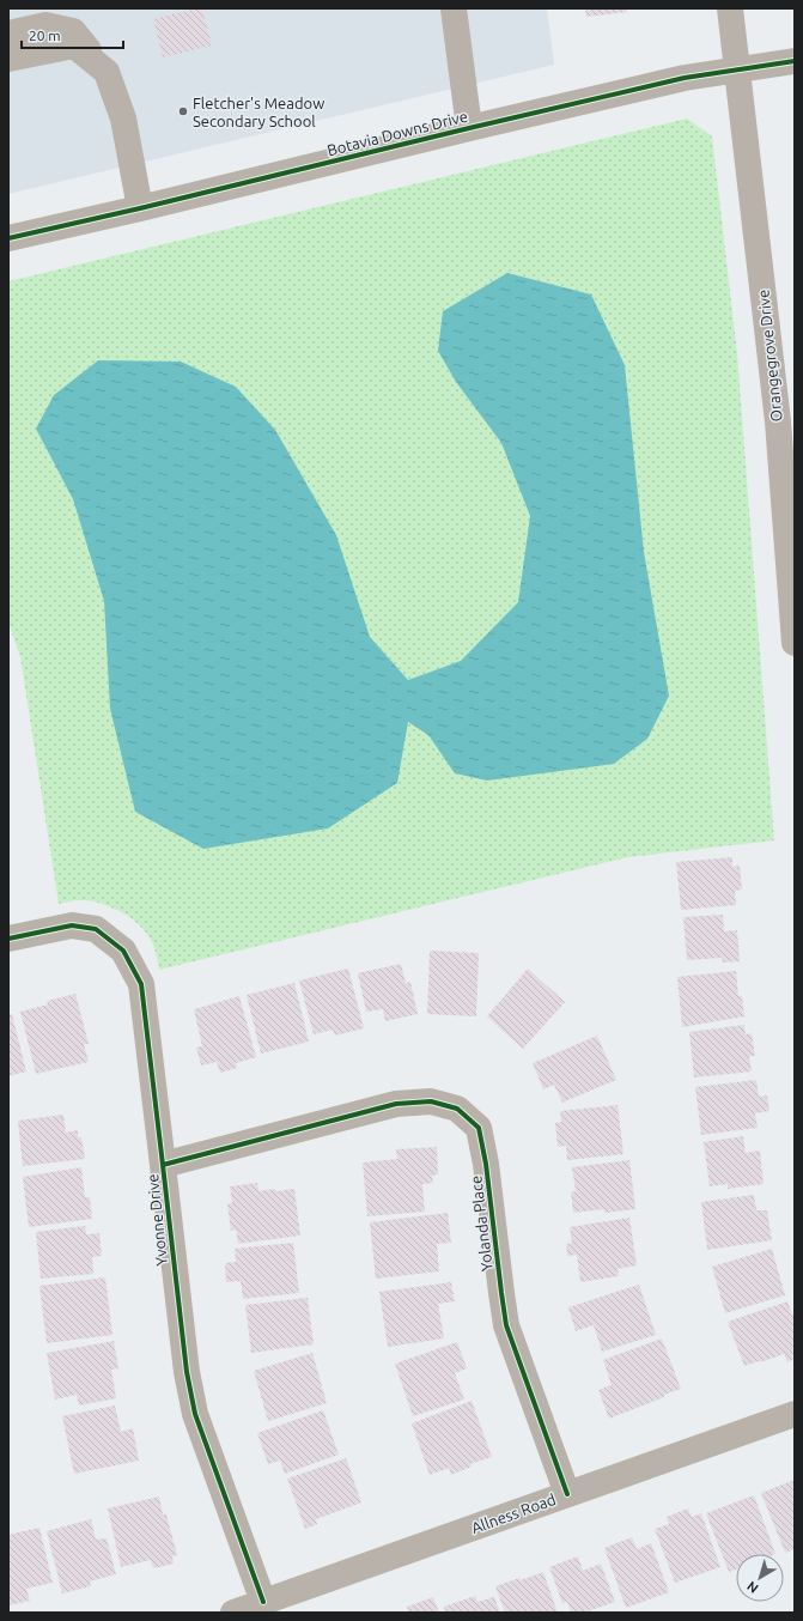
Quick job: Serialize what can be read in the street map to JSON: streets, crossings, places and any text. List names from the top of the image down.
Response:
{
  "streets": {
    "street": [
      "Botavia Downs Drive",
      "Orangegrove Drive",
      "Yvonne Drive",
      "Yolanda Place",
      "Allness Road"
    ]
  },
  "crossings": [
    ["Botavia Downs Drive", "Orangegrove Drive"],
    ["Yvonne Drive", "Yolanda Place"],
    ["Yvonne Drive", "Allness Road"],
    ["Yolanda Place", "Allness Road"]
  ],
  "places": ["Fletcher's Meadow Secondary School"],
  "scale_bar": "20 m",
  "north": "bottom left"
}
